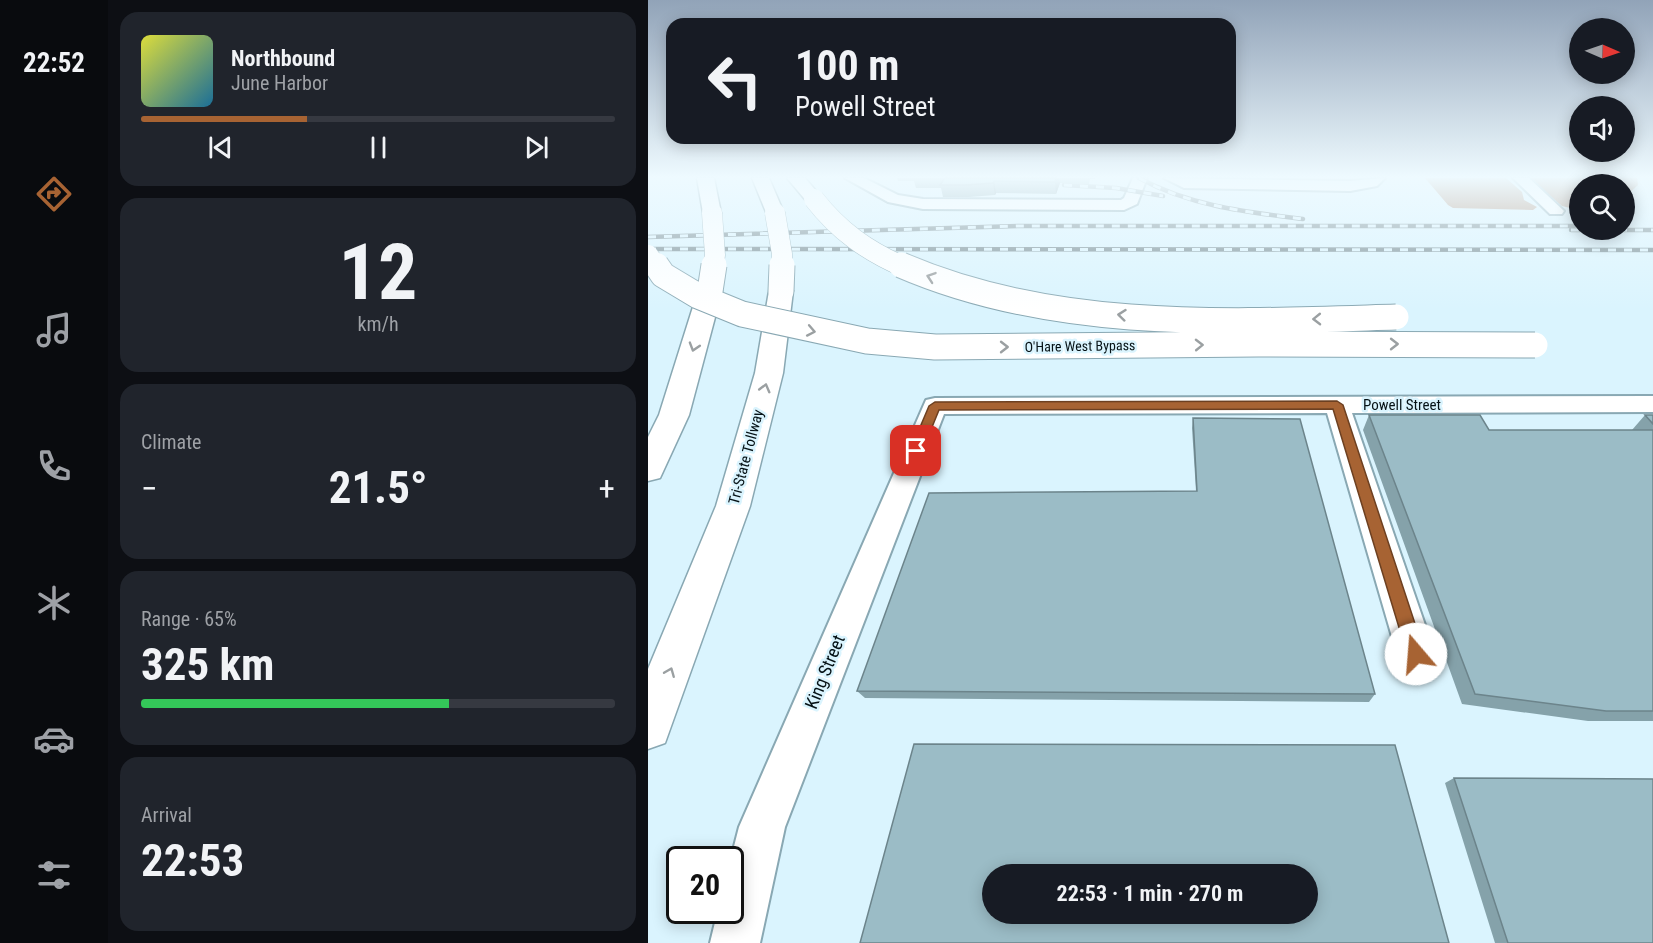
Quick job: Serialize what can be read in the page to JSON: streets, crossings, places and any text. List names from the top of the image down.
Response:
{
  "streets": {
    "highway": ["O'Hare West Bypass", "Tri-State Tollway"],
    "street": ["Powell Street", "King Street"]
  },
  "crossings": [
    ["Powell Street", "King Street"]
  ],
  "north": "right",
  "page": {
    "tabs": "22:52",
    "turn": ["100 m", "Powell Street"],
    "song": ["Northbound", "June Harbor"],
    "tile": [
      ["12", "km/h"],
      "Climate",
      ["Range · 65%", "325 km"],
      ["Arrival", "22:53"]
    ],
    "heat": ["−", "21.5°", "+"],
    "limit": "20",
    "trip": "22:53 · 1 min · 270 m"
  }
}
